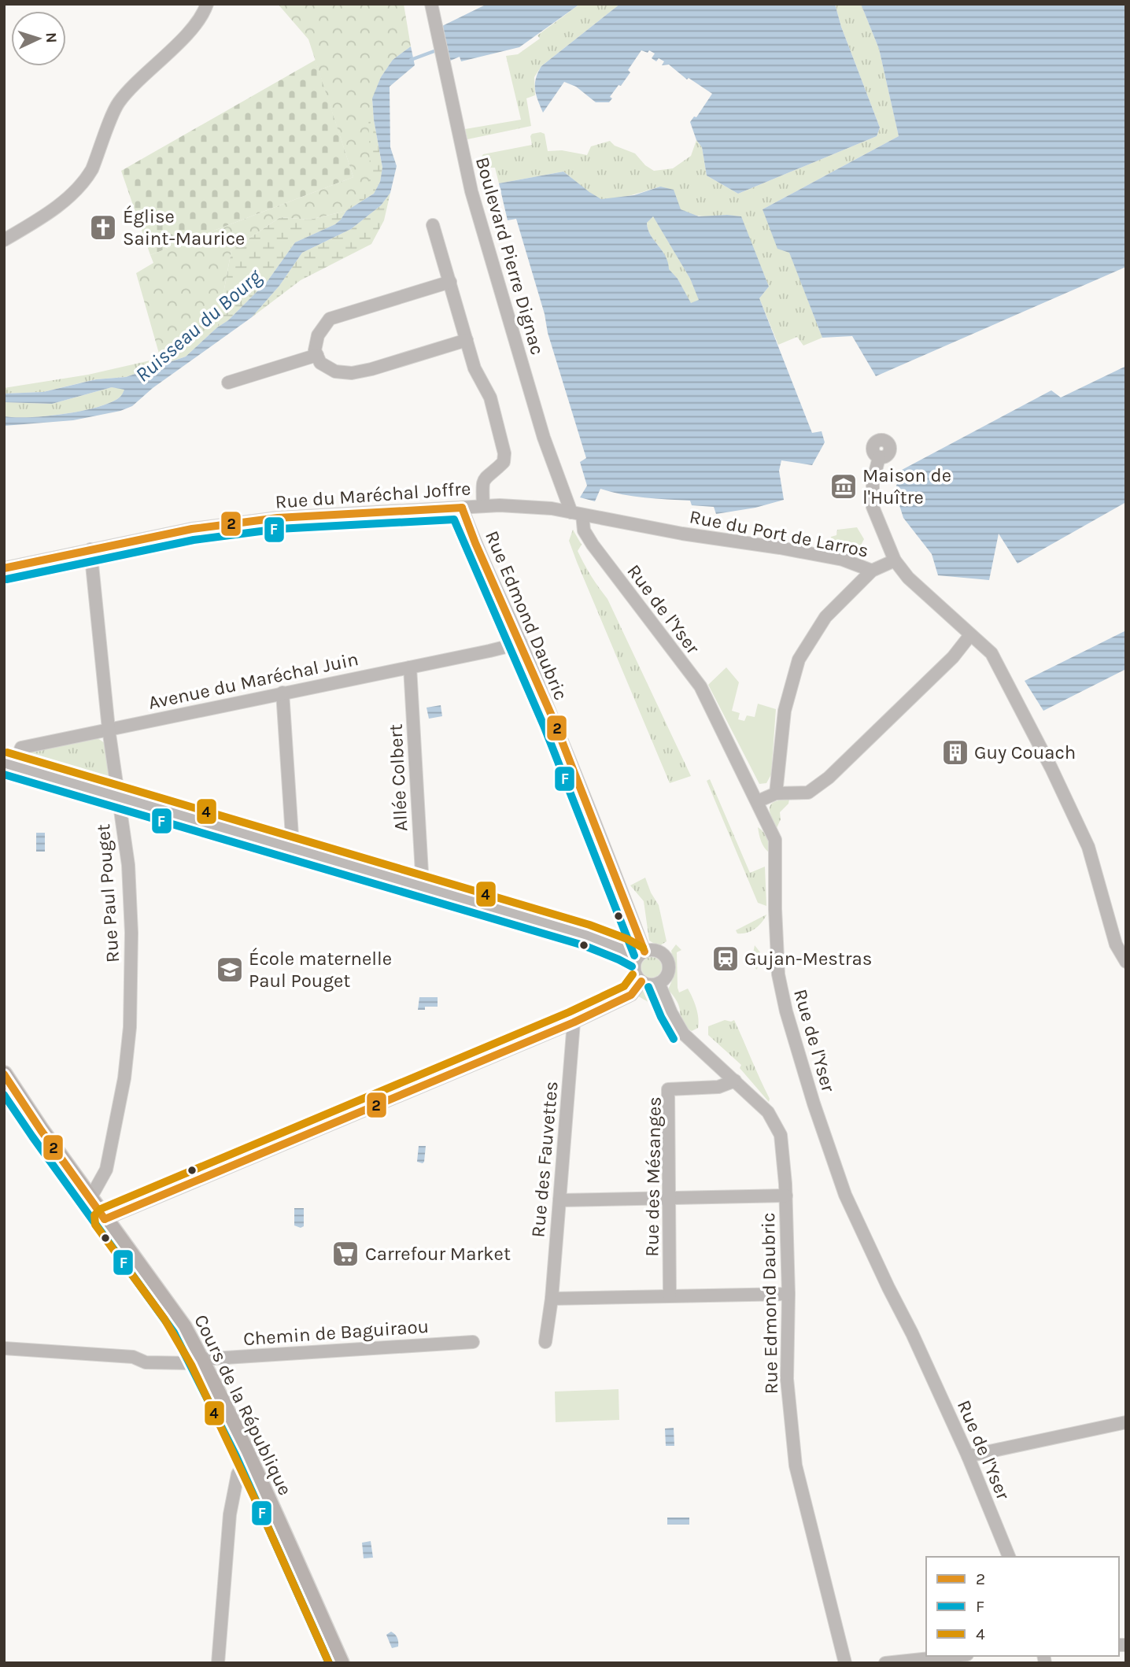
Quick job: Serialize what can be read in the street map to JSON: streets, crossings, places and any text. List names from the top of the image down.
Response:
{
  "streets": {
    "main road": ["Cours de la République"],
    "street": [
      "Boulevard Pierre Dignac",
      "Rue du Maréchal Joffre",
      "Rue du Port de Larros",
      "Rue de l'Yser",
      "Rue Edmond Daubric",
      "Avenue du Maréchal Juin",
      "Allée Colbert",
      "Rue Paul Pouget",
      "Rue des Fauvettes",
      "Rue des Mésanges",
      "Chemin de Baguiraou"
    ]
  },
  "crossings": [
    ["Boulevard Pierre Dignac", "Rue du Maréchal Joffre"],
    ["Boulevard Pierre Dignac", "Rue du Port de Larros"],
    ["Boulevard Pierre Dignac", "Rue de l'Yser"],
    ["Rue du Maréchal Joffre", "Rue du Port de Larros"],
    ["Rue du Maréchal Joffre", "Rue de l'Yser"],
    ["Rue du Maréchal Joffre", "Rue Edmond Daubric"],
    ["Rue du Maréchal Joffre", "Rue Paul Pouget"],
    ["Rue du Port de Larros", "Rue de l'Yser"],
    ["Rue Edmond Daubric", "Avenue du Maréchal Juin"],
    ["Rue Edmond Daubric", "Rue des Mésanges"],
    ["Avenue du Maréchal Juin", "Allée Colbert"],
    ["Avenue du Maréchal Juin", "Rue Paul Pouget"],
    ["Rue Paul Pouget", "Cours de la République"],
    ["Chemin de Baguiraou", "Cours de la République"]
  ],
  "water": ["Ruisseau du Bourg"],
  "places": {
    "church": ["Église Saint-Maurice"],
    "museum": ["Maison de l'Huître"],
    "building": ["Guy Couach"],
    "station": ["Gujan-Mestras"],
    "school or university": ["École maternelle Paul Pouget"],
    "supermarket": ["Carrefour Market"]
  },
  "lines": ["transit line 2", "transit line F", "transit line 4"],
  "legend": ["2", "F", "4"],
  "north": "right"
}
